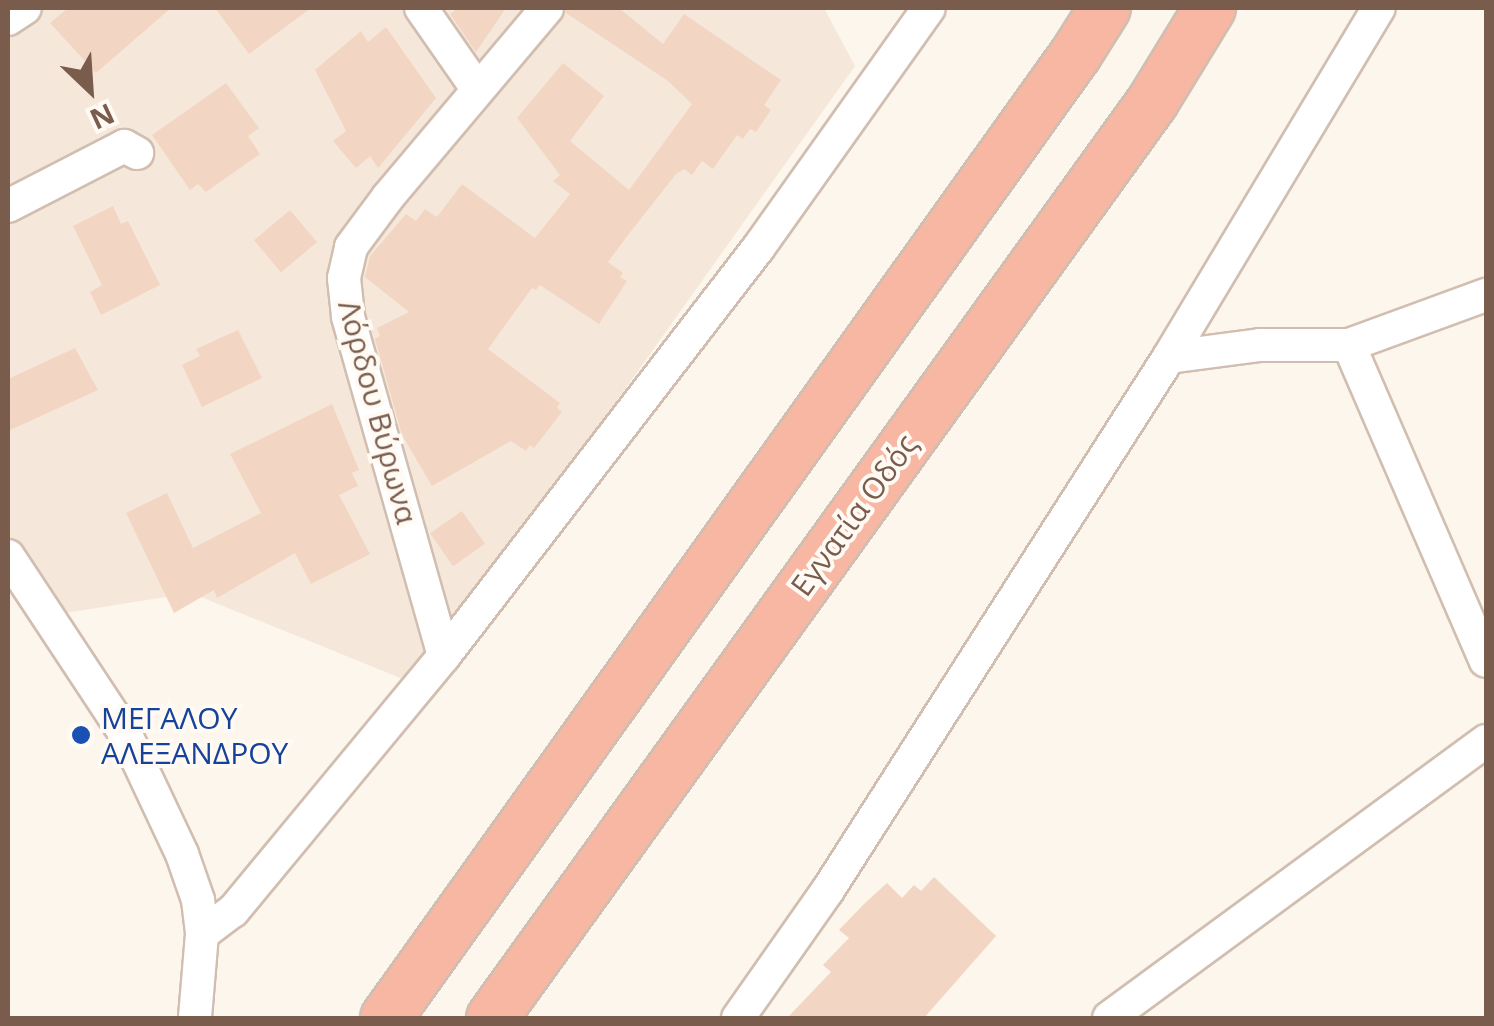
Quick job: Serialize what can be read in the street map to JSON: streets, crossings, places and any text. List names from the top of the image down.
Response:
{
  "streets": {
    "highway": ["Εγνατία Οδός"],
    "street": ["Λόρδου Βύρωνα"]
  },
  "places": ["ΜΕΓΑΛΟΥ ΑΛΕΞΑΝΔΡΟΥ"],
  "north": "bottom right"
}
